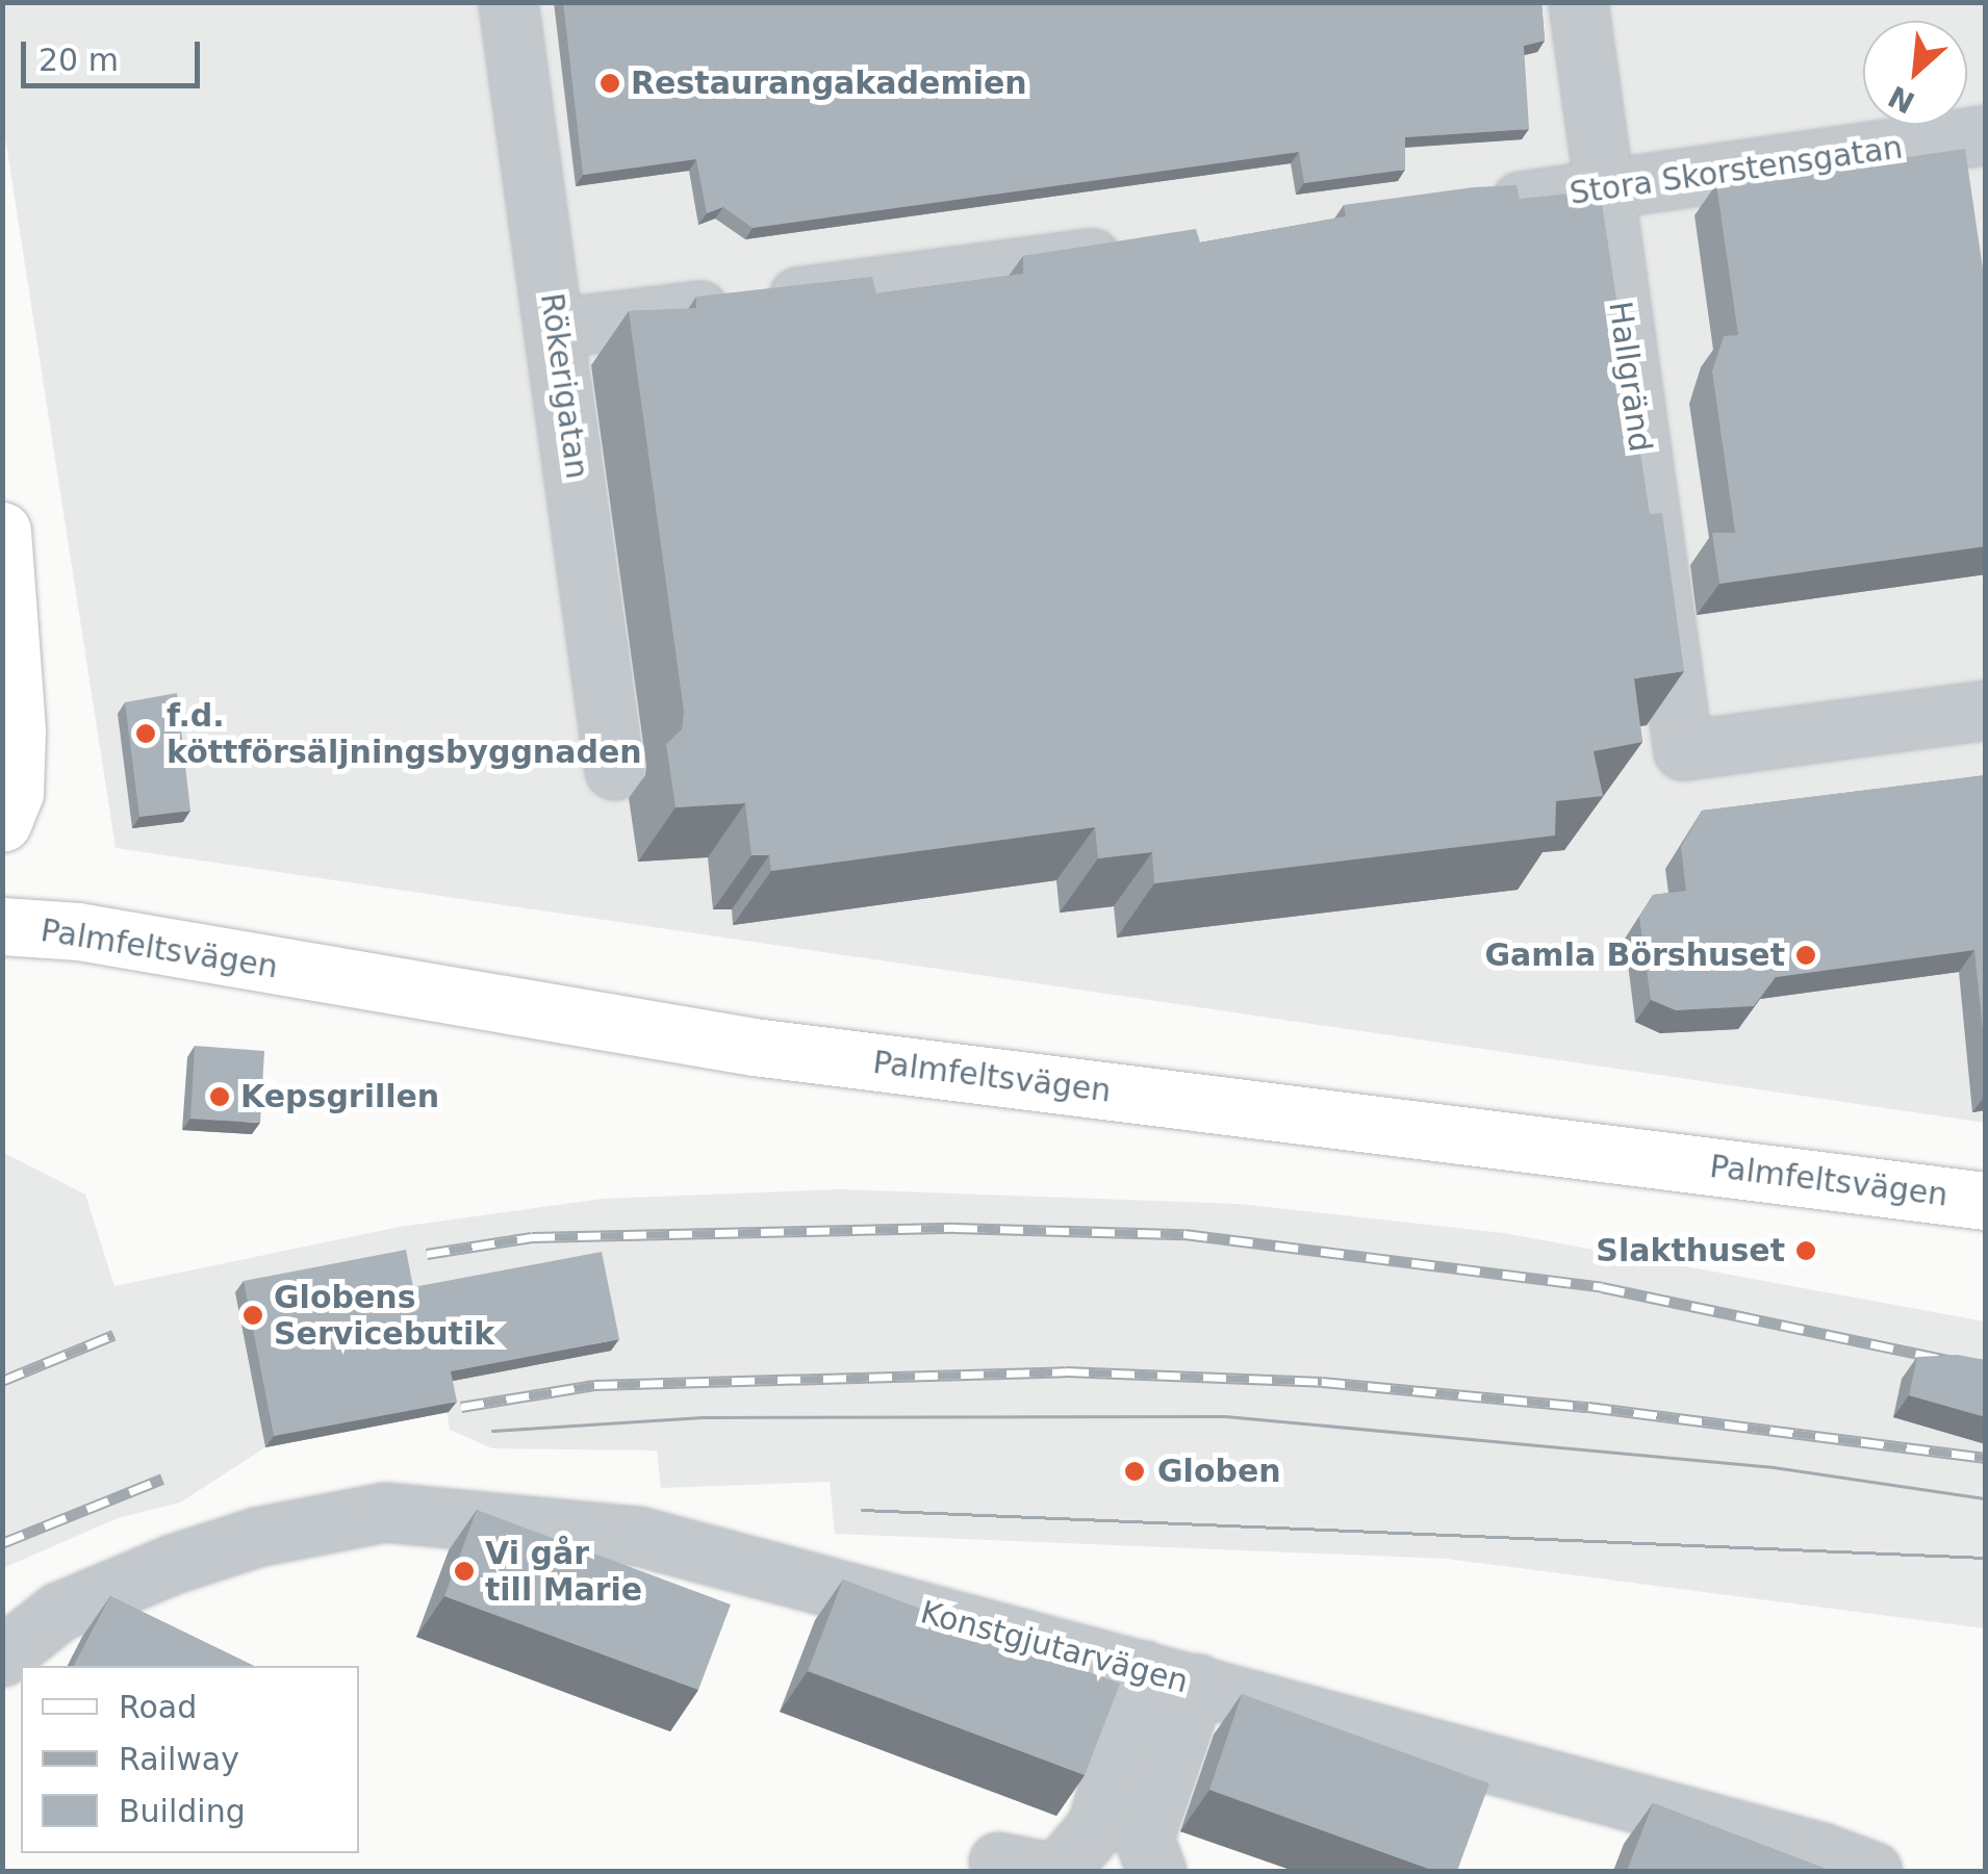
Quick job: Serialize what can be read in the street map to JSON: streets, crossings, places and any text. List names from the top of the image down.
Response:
{
  "streets": {
    "main road": ["Palmfeltsvägen"],
    "street": [
      "Stora Skorstensgatan",
      "Hallgränd",
      "Rökerigatan",
      "Konstgjutarvägen"
    ]
  },
  "crossings": [
    ["Stora Skorstensgatan", "Hallgränd"]
  ],
  "places": [
    "Restaurangakademien",
    "f.d. köttförsäljningsbyggnaden",
    "Gamla Börshuset",
    "Kepsgrillen",
    "Slakthuset",
    "Globens Servicebutik",
    "Globen",
    "Vi går till Marie"
  ],
  "legend": ["Road", "Railway", "Building"],
  "scale_bar": "20 m",
  "north": "bottom left"
}
